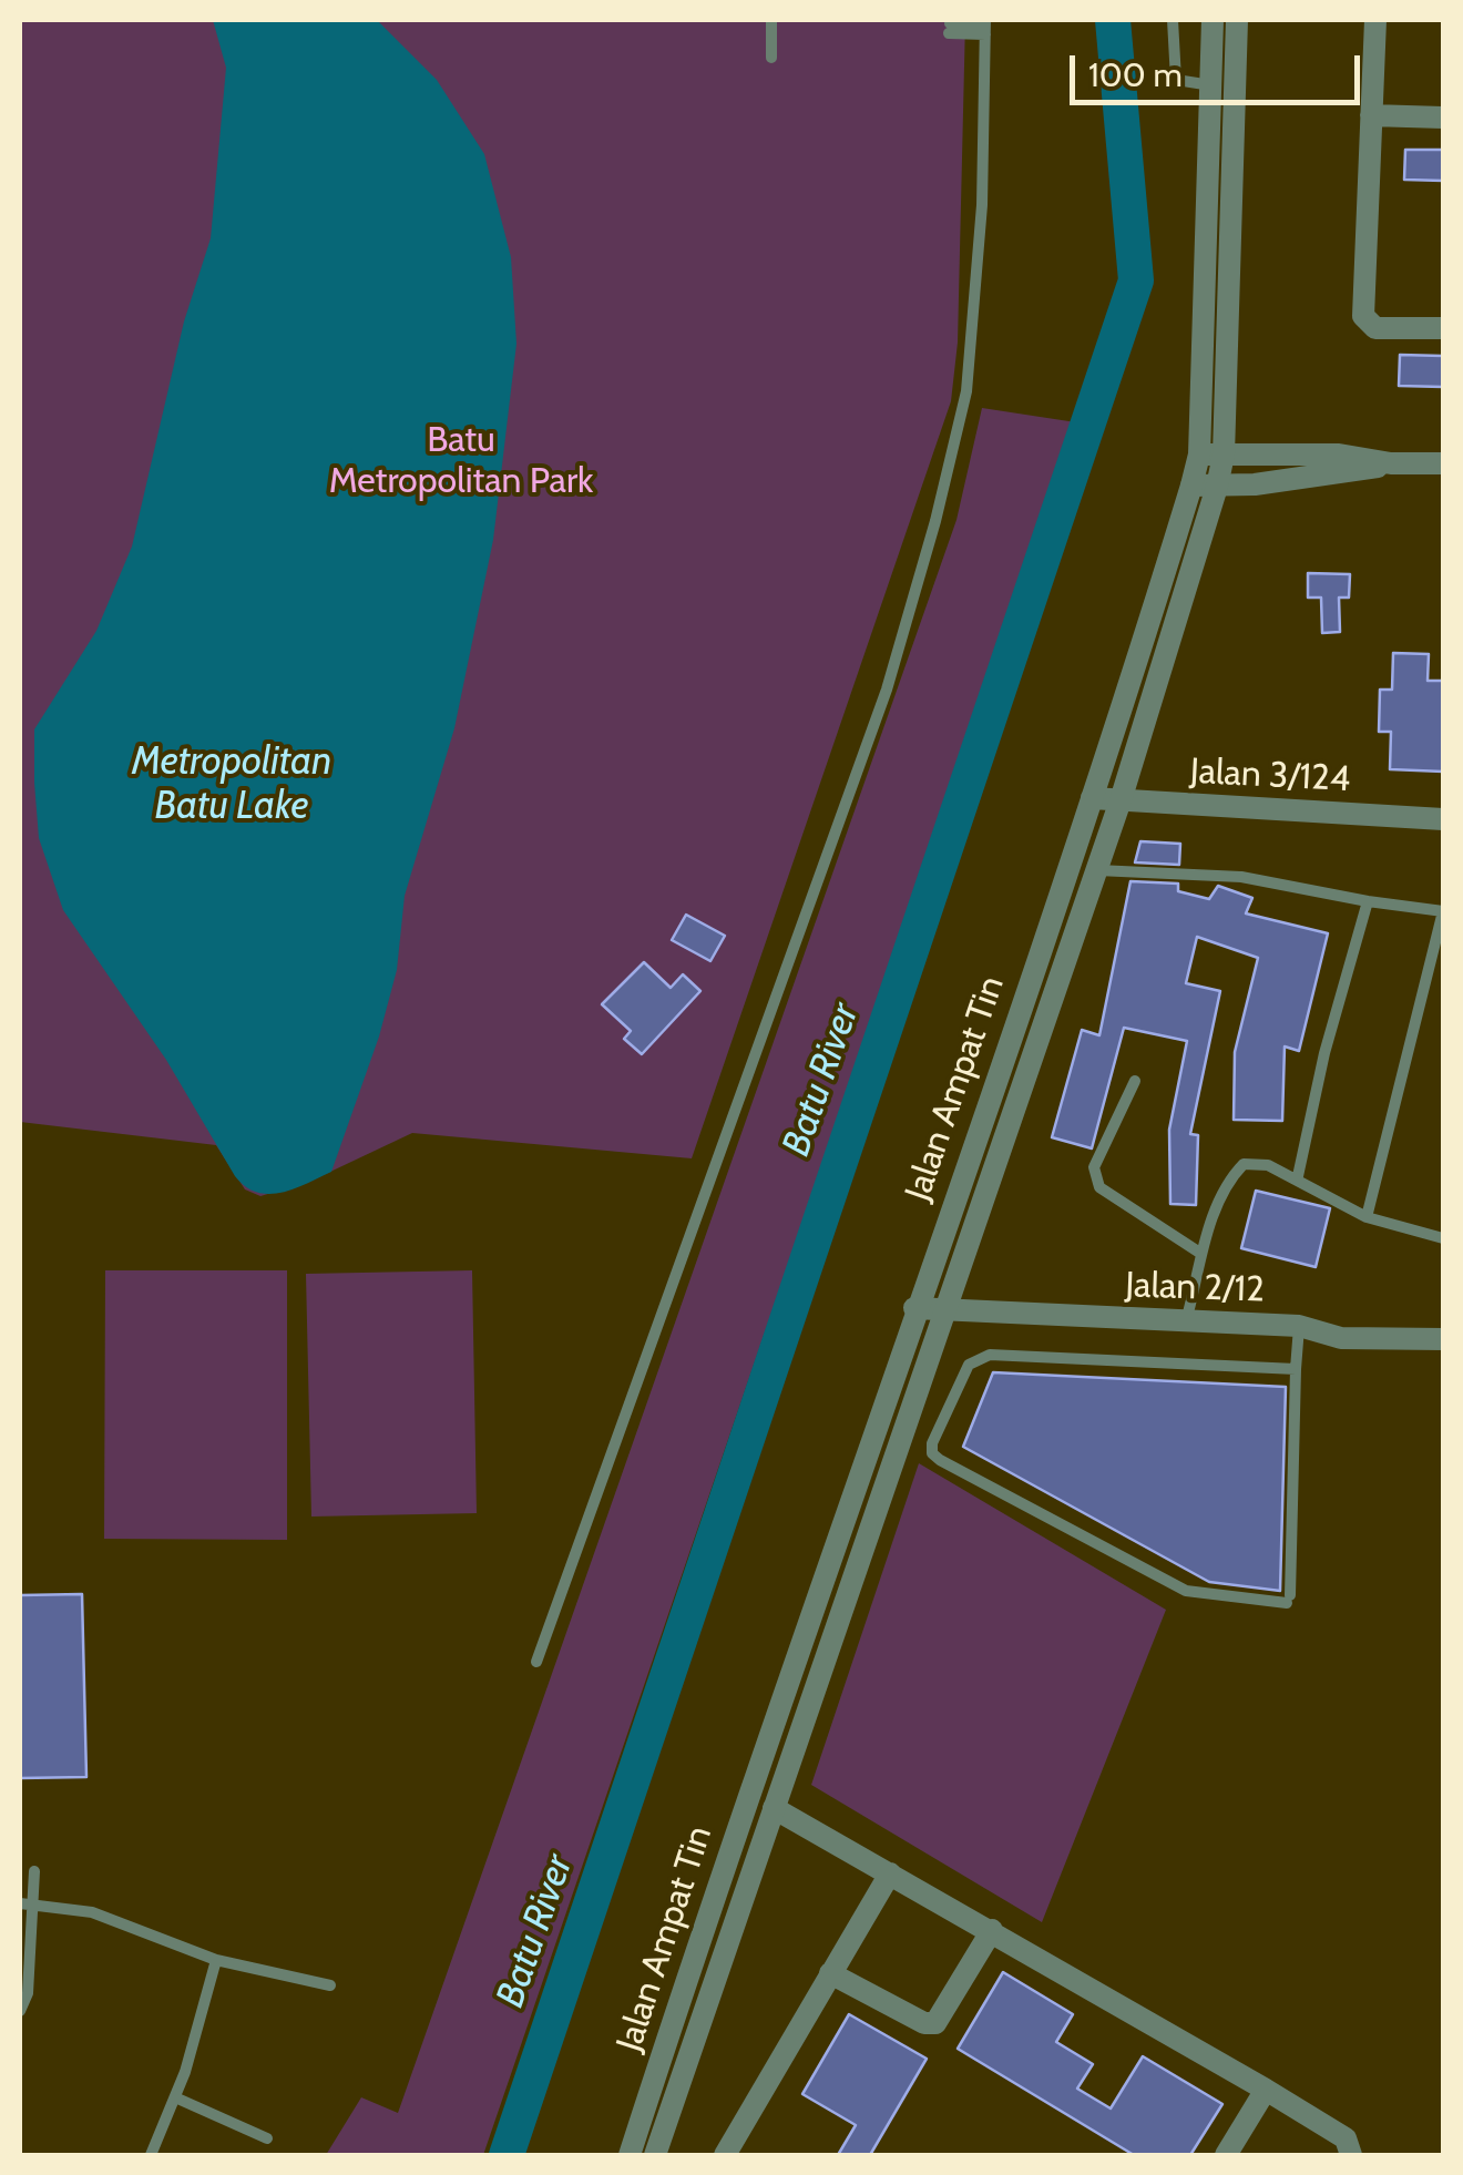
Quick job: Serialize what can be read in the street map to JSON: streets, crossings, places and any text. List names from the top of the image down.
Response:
{
  "streets": {
    "street": ["Jalan 3/124", "Jalan Ampat Tin", "Jalan 2/12"]
  },
  "crossings": [
    ["Jalan 3/124", "Jalan Ampat Tin"],
    ["Jalan Ampat Tin", "Jalan 2/12"]
  ],
  "water": ["Metropolitan Batu Lake", "Batu River"],
  "parks": ["Batu Metropolitan Park"],
  "scale_bar": "100 m"
}
